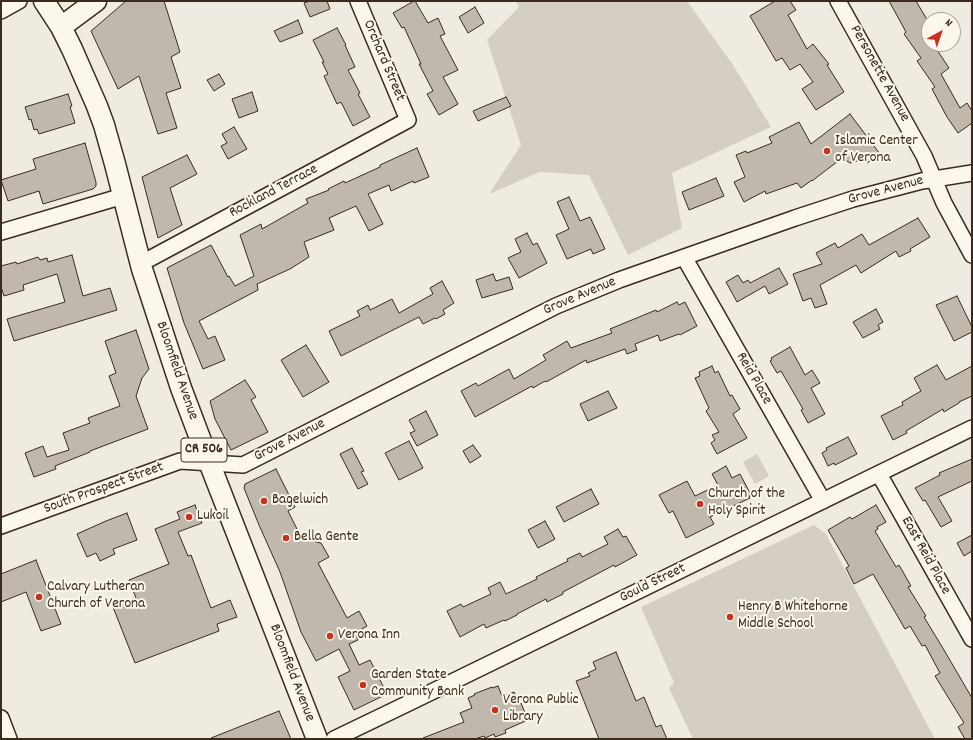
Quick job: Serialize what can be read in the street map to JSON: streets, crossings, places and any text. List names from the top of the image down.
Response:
{
  "streets": {
    "main road": ["Bloomfield Avenue", "CR 506"],
    "street": [
      "Orchard Street",
      "Personette Avenue",
      "Grove Avenue",
      "Rockland Terrace",
      "Reid Place",
      "South Prospect Street",
      "East Reid Place",
      "Gould Street"
    ]
  },
  "crossings": [
    ["Orchard Street", "Rockland Terrace"],
    ["Personette Avenue", "Grove Avenue"],
    ["Grove Avenue", "Bloomfield Avenue"],
    ["Grove Avenue", "Reid Place"],
    ["Grove Avenue", "South Prospect Street"],
    ["Rockland Terrace", "Bloomfield Avenue"],
    ["Bloomfield Avenue", "South Prospect Street"],
    ["Reid Place", "Gould Street"],
    ["East Reid Place", "Gould Street"]
  ],
  "places": [
    "Islamic Center of Verona",
    "Bagelwich",
    "Church of the Holy Spirit",
    "Lukoil",
    "Bella Gente",
    "Calvary Lutheran Church of Verona",
    "Henry B Whitehorne Middle School",
    "Verona Inn",
    "Garden State Community Bank",
    "Verona Public Library"
  ],
  "north": "top right"
}
